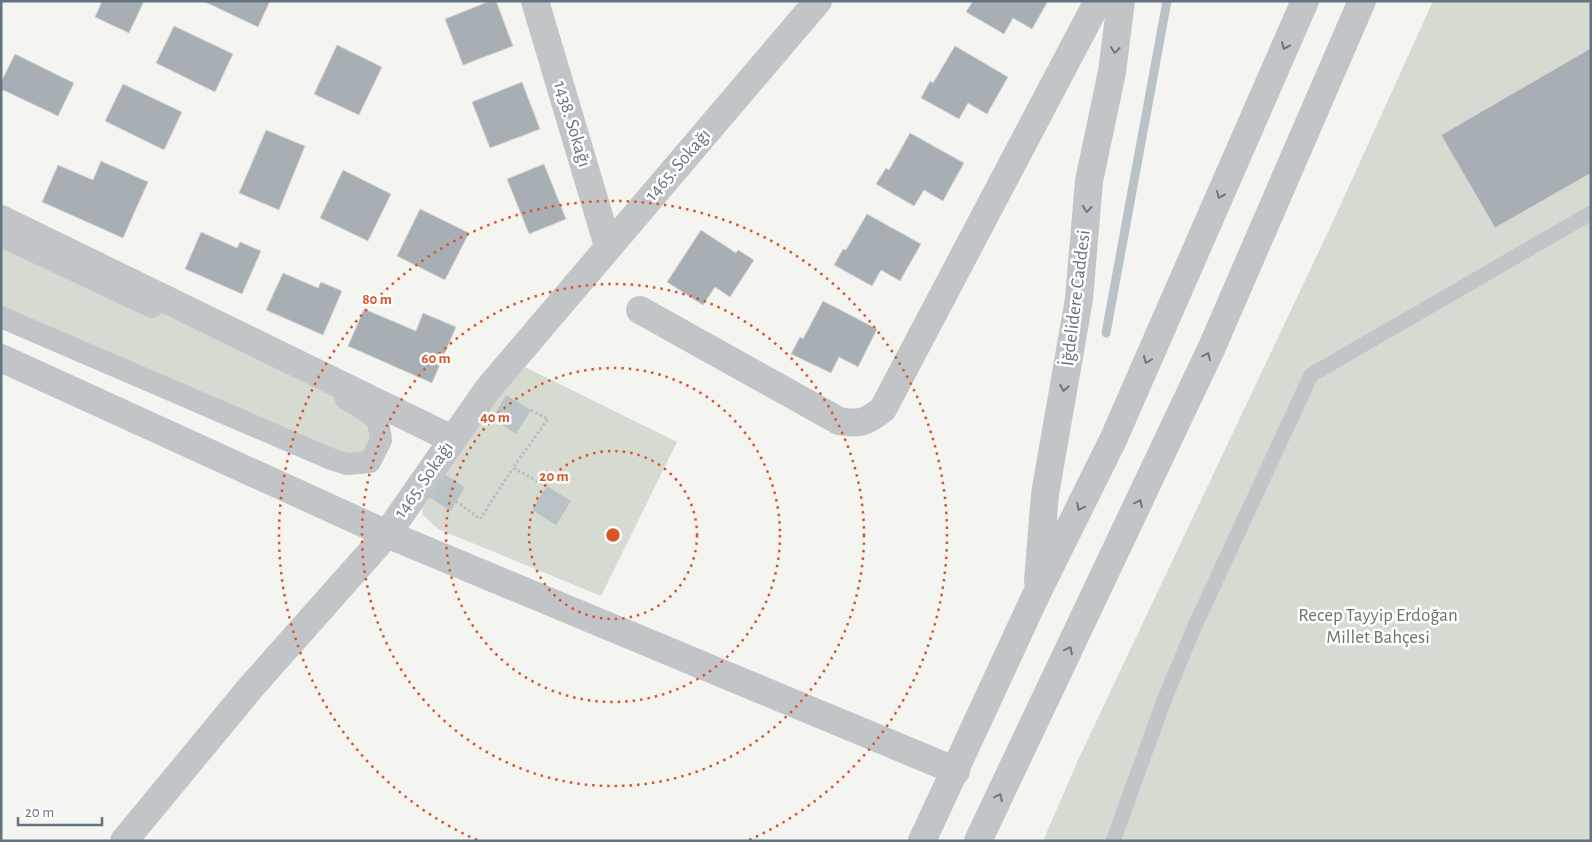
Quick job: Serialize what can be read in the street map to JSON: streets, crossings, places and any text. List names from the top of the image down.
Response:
{
  "streets": {
    "street": ["1438. Sokağı", "1465. Sokağı", "İğdelidere Caddesi"]
  },
  "crossings": [
    ["1438. Sokağı", "1465. Sokağı"]
  ],
  "parks": ["Recep Tayyip Erdoğan Millet Bahçesi"],
  "scale_bar": "20 m",
  "rings": [
    "80 m",
    "60 m",
    "40 m",
    "20 m"
  ]
}
